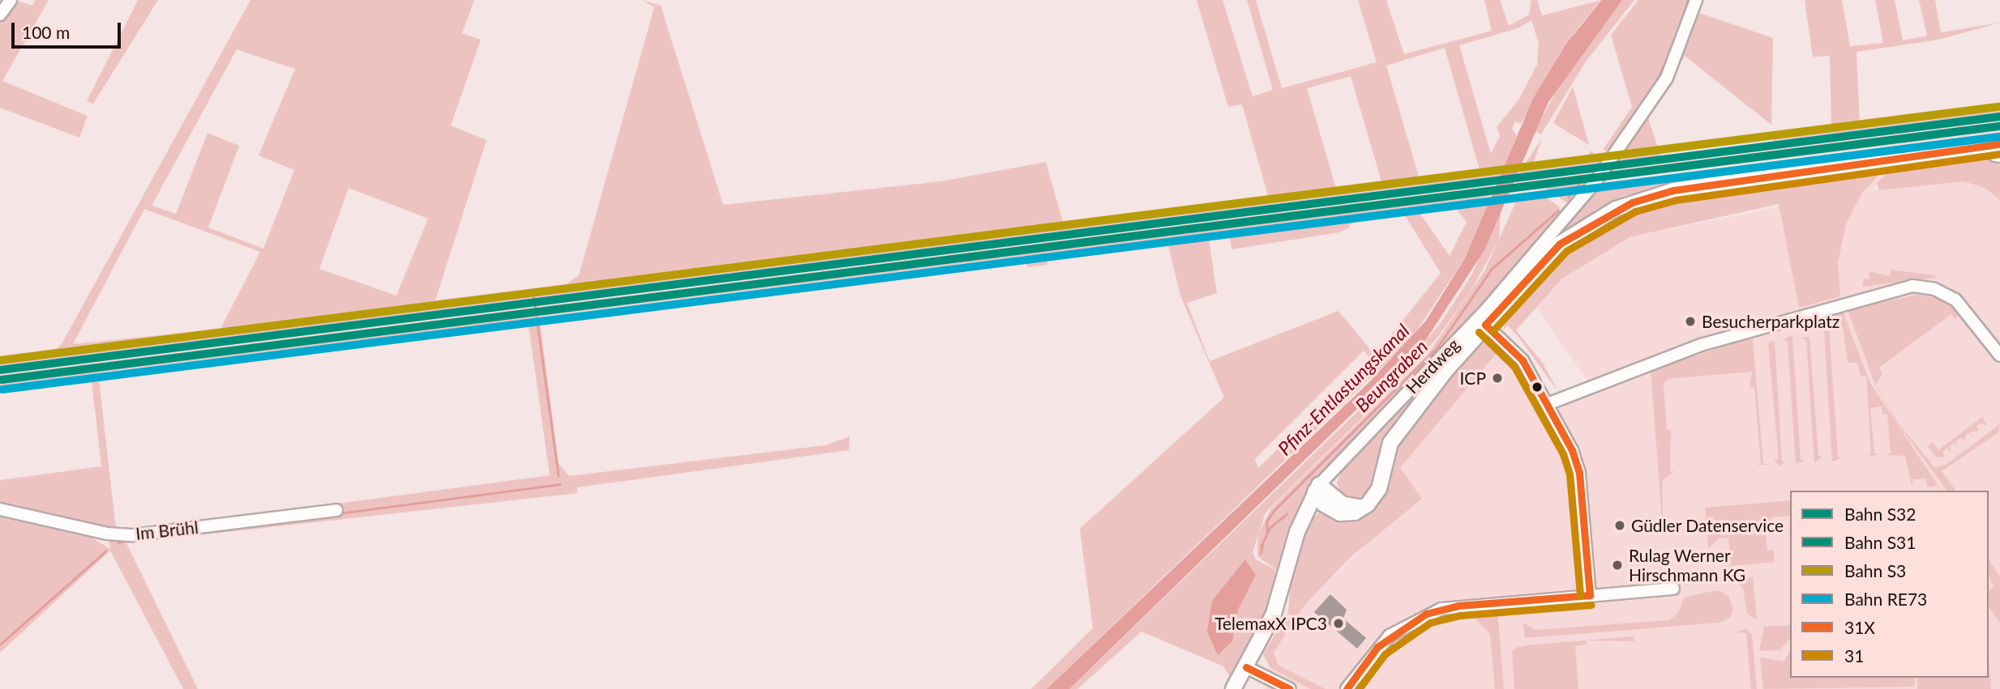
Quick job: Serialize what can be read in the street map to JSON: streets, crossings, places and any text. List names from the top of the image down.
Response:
{
  "streets": {
    "main road": ["Herdweg"],
    "street": ["Im Brühl"]
  },
  "water": ["Beungraben", "Pfinz-Entlastungskanal"],
  "places": [
    "Besucherparkplatz",
    "ICP",
    "Güdler Datenservice",
    "Rulag Werner Hirschmann KG",
    "TelemaxX IPC3"
  ],
  "lines": [
    "rail line S3",
    "rail line S32",
    "rail line S31",
    "rail line RE73",
    "transit line 31X",
    "transit line 31"
  ],
  "legend": [
    "Bahn S32",
    "Bahn S31",
    "Bahn S3",
    "Bahn RE73",
    "31X",
    "31"
  ],
  "scale_bar": "100 m"
}
